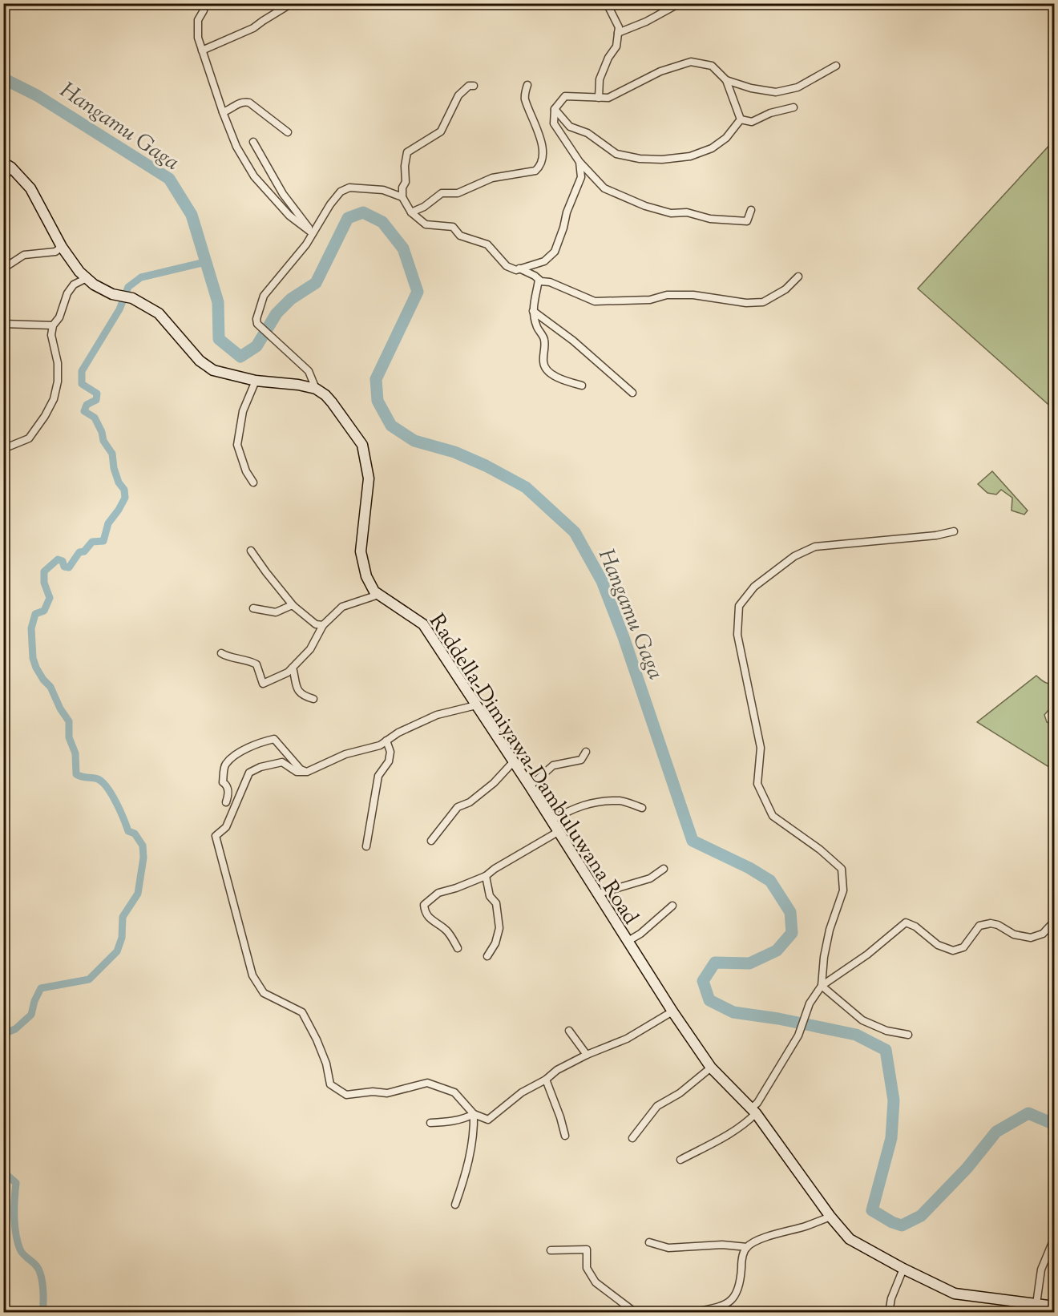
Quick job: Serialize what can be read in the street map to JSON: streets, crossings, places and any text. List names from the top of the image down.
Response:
{
  "streets": {
    "street": ["Raddella-Dimiyawa-Dambuluwana Road"]
  },
  "water": ["Hangamu Gaga"]
}
